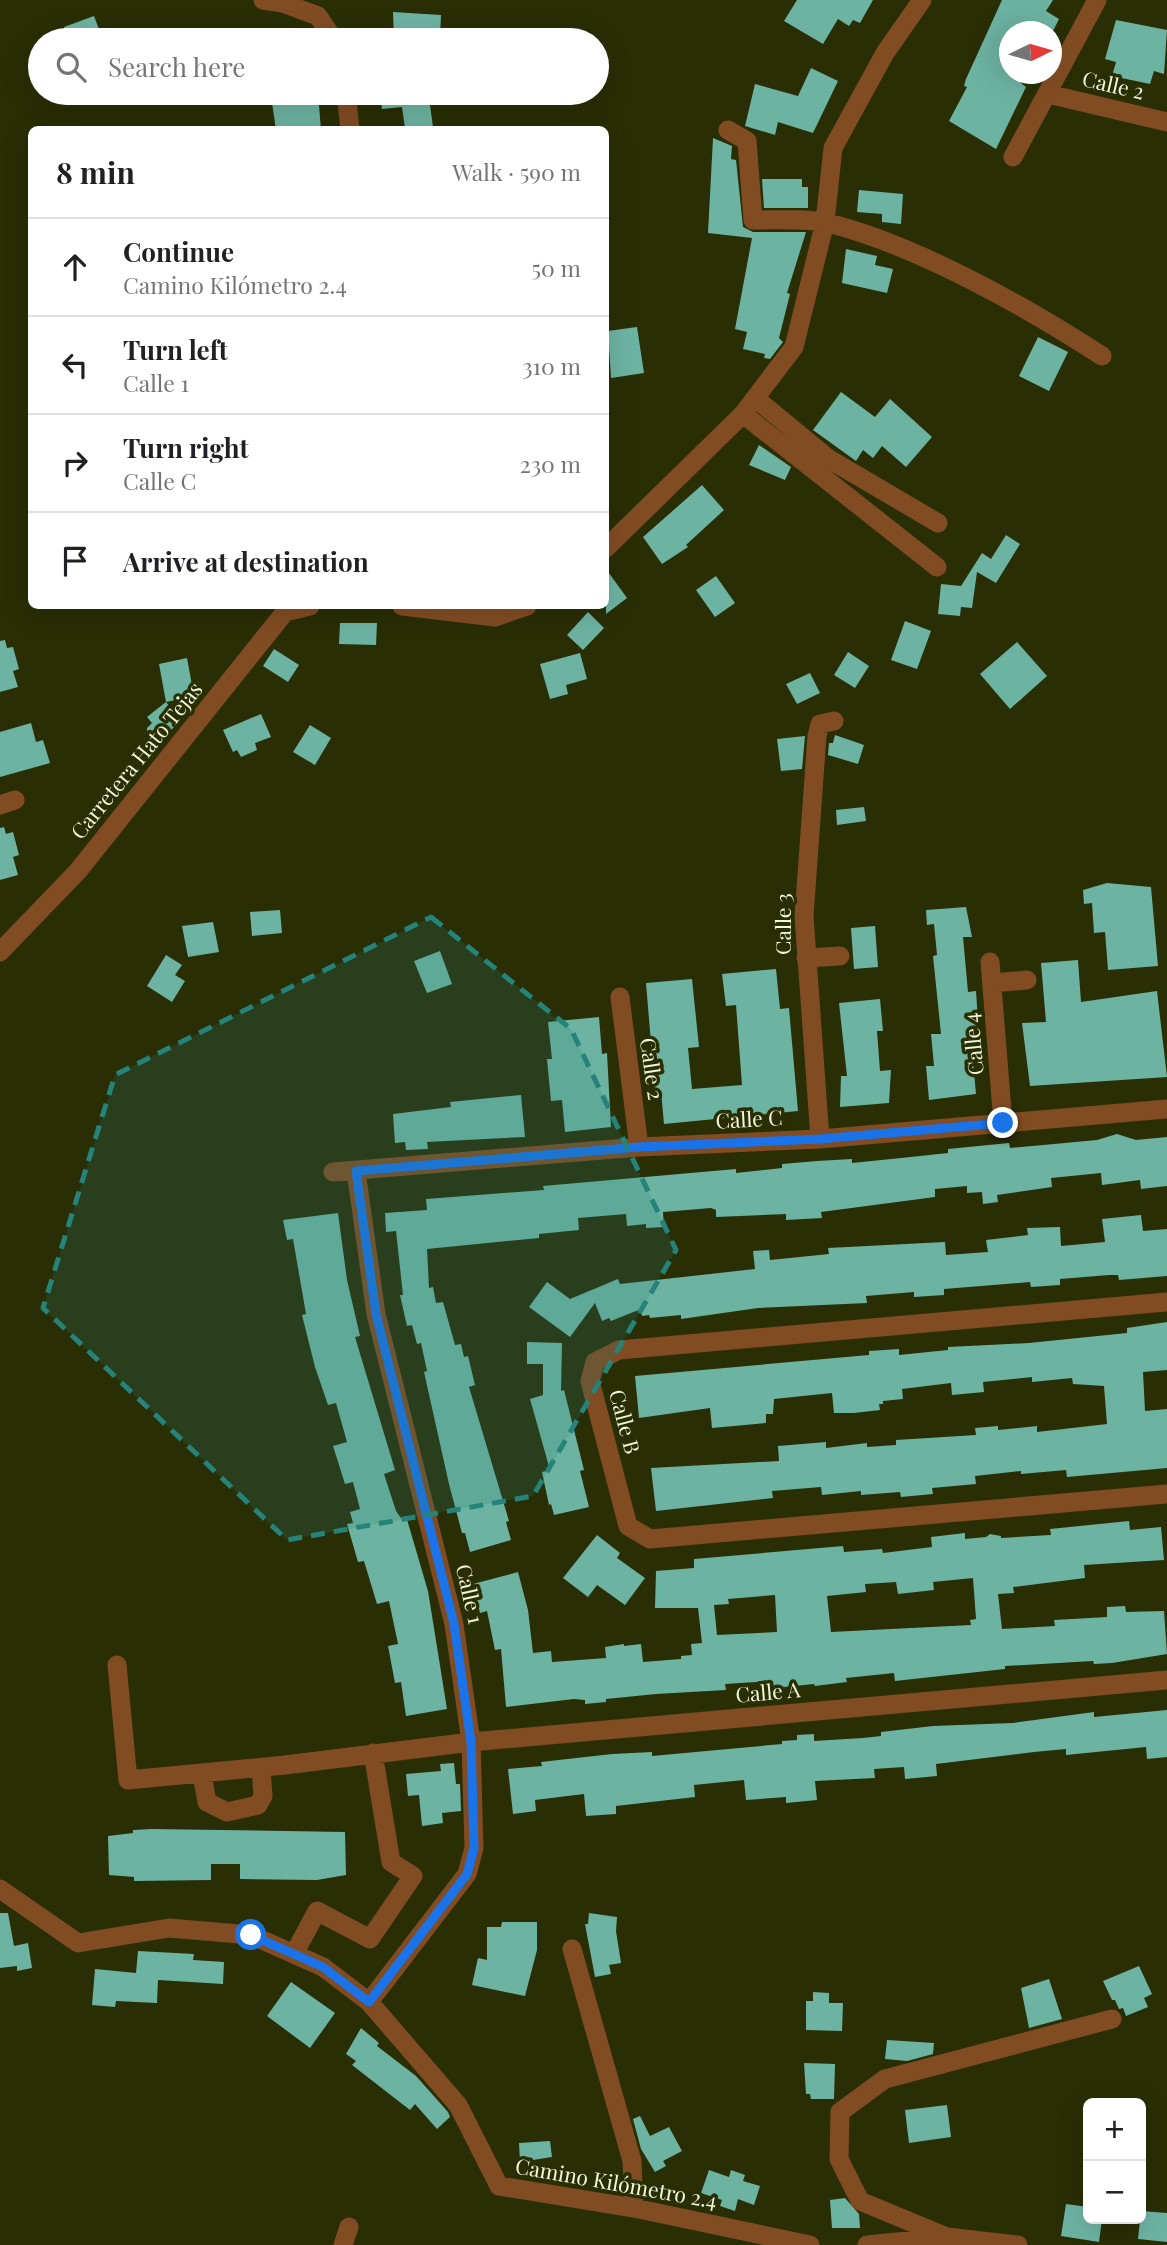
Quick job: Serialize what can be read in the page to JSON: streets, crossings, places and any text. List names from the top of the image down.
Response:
{
  "streets": {
    "street": [
      "Calle 2",
      "Carretera Hato Tejas",
      "Calle 3",
      "Calle 4",
      "Calle C",
      "Calle B",
      "Calle 1",
      "Calle A",
      "Camino Kilómetro 2.4"
    ]
  },
  "crossings": [
    ["Calle 2", "Calle C"],
    ["Calle 3", "Calle C"],
    ["Calle 4", "Calle C"],
    ["Calle C", "Calle 1"],
    ["Calle 1", "Calle A"],
    ["Calle 1", "Camino Kilómetro 2.4"]
  ],
  "north": "right",
  "page": {
    "search": "Search here",
    "heading": ["8 min", "Walk · 590 m"],
    "list": [
      ["Continue", "Camino Kilómetro 2.4", "50 m"],
      ["Turn left", "Calle 1", "310 m"],
      ["Turn right", "Calle C", "230 m"],
      "Arrive at destination"
    ],
    "map_buttons": ["+", "−"]
  }
}
